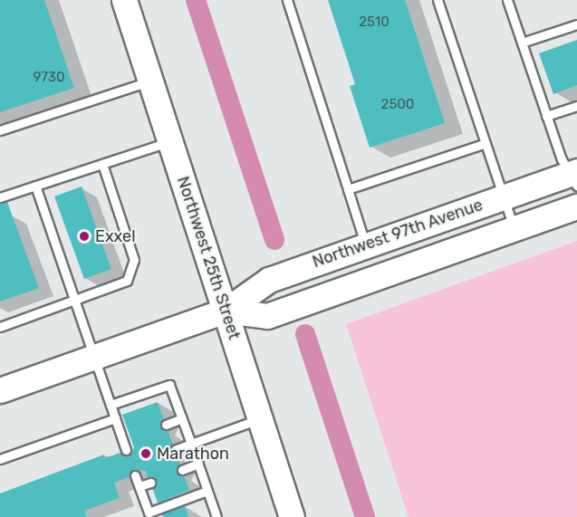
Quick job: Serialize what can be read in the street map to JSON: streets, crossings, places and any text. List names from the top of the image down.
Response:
{
  "streets": {
    "street": ["Northwest 97th Avenue", "Northwest 25th Street"]
  },
  "crossings": [
    ["Northwest 97th Avenue", "Northwest 25th Street"]
  ],
  "places": ["Exxel", "Marathon"],
  "house_numbers": ["2510", "9730", "2500"]
}
